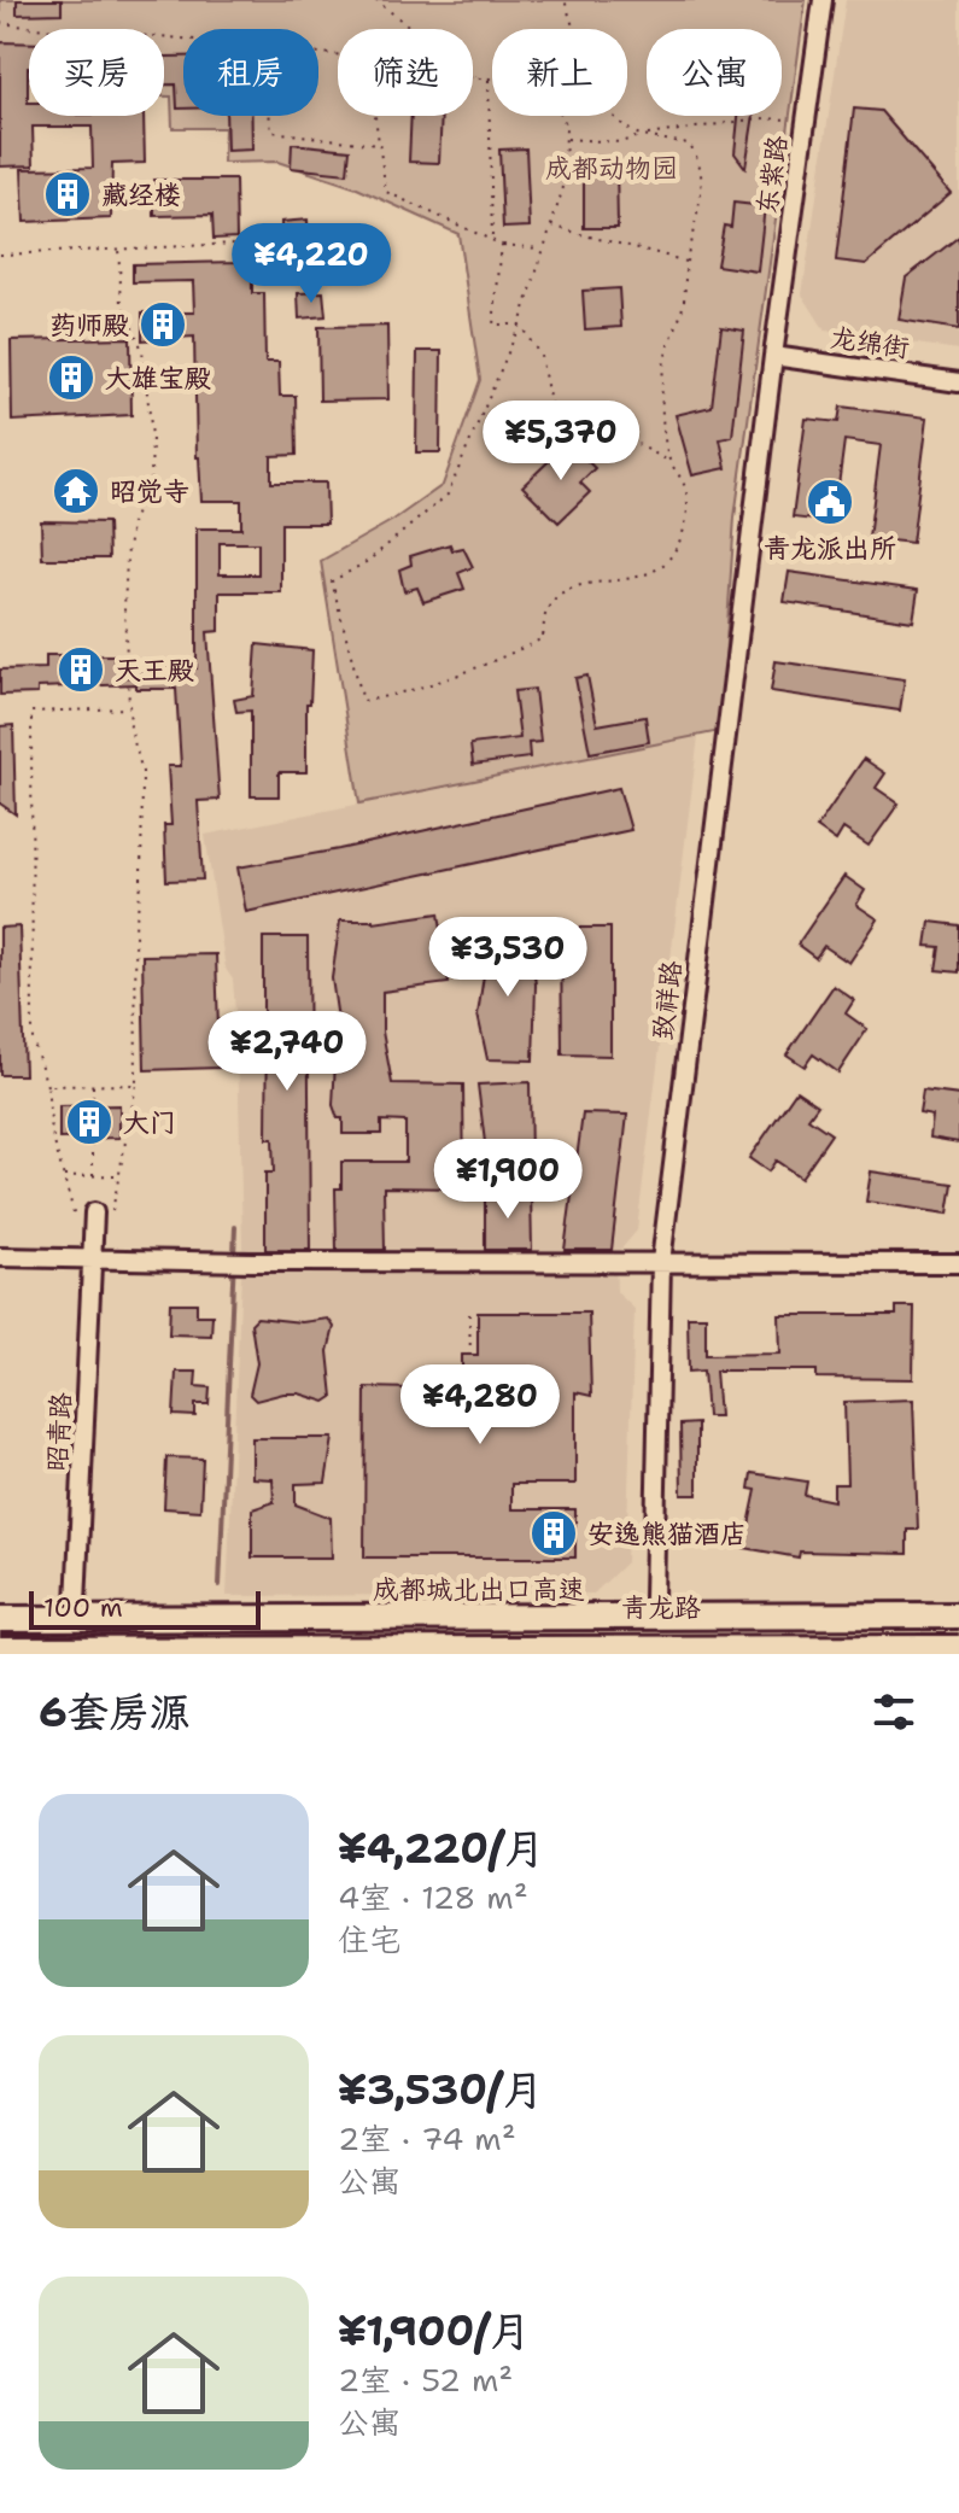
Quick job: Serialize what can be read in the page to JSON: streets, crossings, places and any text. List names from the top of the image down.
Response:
{
  "streets": {
    "highway": ["成都城北出口高速"],
    "street": [
      "东紫路",
      "龙绵街",
      "致祥路",
      "昭青路",
      "青龙路"
    ]
  },
  "crossings": [
    ["东紫路", "龙绵街"],
    ["东紫路", "致祥路"],
    ["龙绵街", "致祥路"],
    ["致祥路", "青龙路"],
    ["昭青路", "青龙路"],
    ["成都城北出口高速", "青龙路"]
  ],
  "parks": ["成都动物园"],
  "places": {
    "building": [
      "藏经楼",
      "药师殿",
      "大雄宝殿",
      "天王殿",
      "大门",
      "安逸熊猫酒店"
    ],
    "temple": ["昭觉寺"],
    "public building": ["青龙派出所"]
  },
  "scale_bar": "100 m",
  "page": {
    "chip": [
      "买房",
      "租房",
      "筛选",
      "新上",
      "公寓"
    ],
    "price": [
      "¥4,220",
      "¥5,370",
      "¥3,530",
      "¥2,740",
      "¥1,900",
      "¥4,280"
    ],
    "scale": "100 m",
    "heading": "6套房源",
    "list": [
      {
        "name": "¥4,220/月",
        "note": "4室 · 128 m² · 住宅"
      },
      {
        "name": "¥3,530/月",
        "note": "2室 · 74 m² · 公寓"
      },
      {
        "name": "¥1,900/月",
        "note": "2室 · 52 m² · 公寓"
      }
    ]
  }
}
